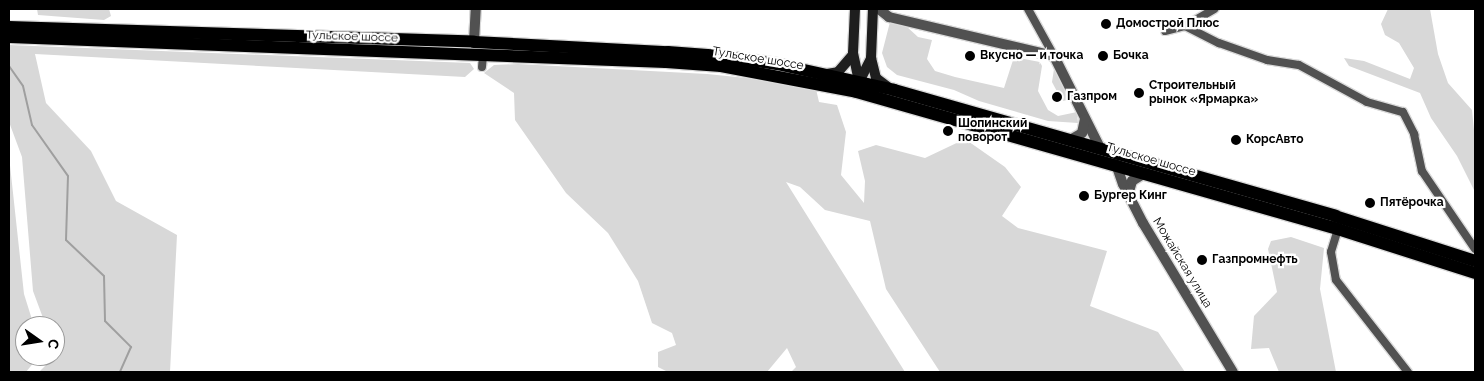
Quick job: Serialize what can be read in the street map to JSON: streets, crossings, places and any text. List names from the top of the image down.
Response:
{
  "streets": {
    "main road": ["Тульское шоссе"],
    "street": ["Можайская улица"]
  },
  "crossings": [
    ["Тульское шоссе", "Можайская улица"]
  ],
  "places": [
    "Домострой Плюс",
    "Вкусно — и точка",
    "Бочка",
    "Строительный рынок «Ярмарка»",
    "Газпром",
    "Шопинский поворот",
    "КорсАвто",
    "Бургер Кинг",
    "Пятёрочка",
    "Газпромнефть"
  ],
  "north": "right"
}
